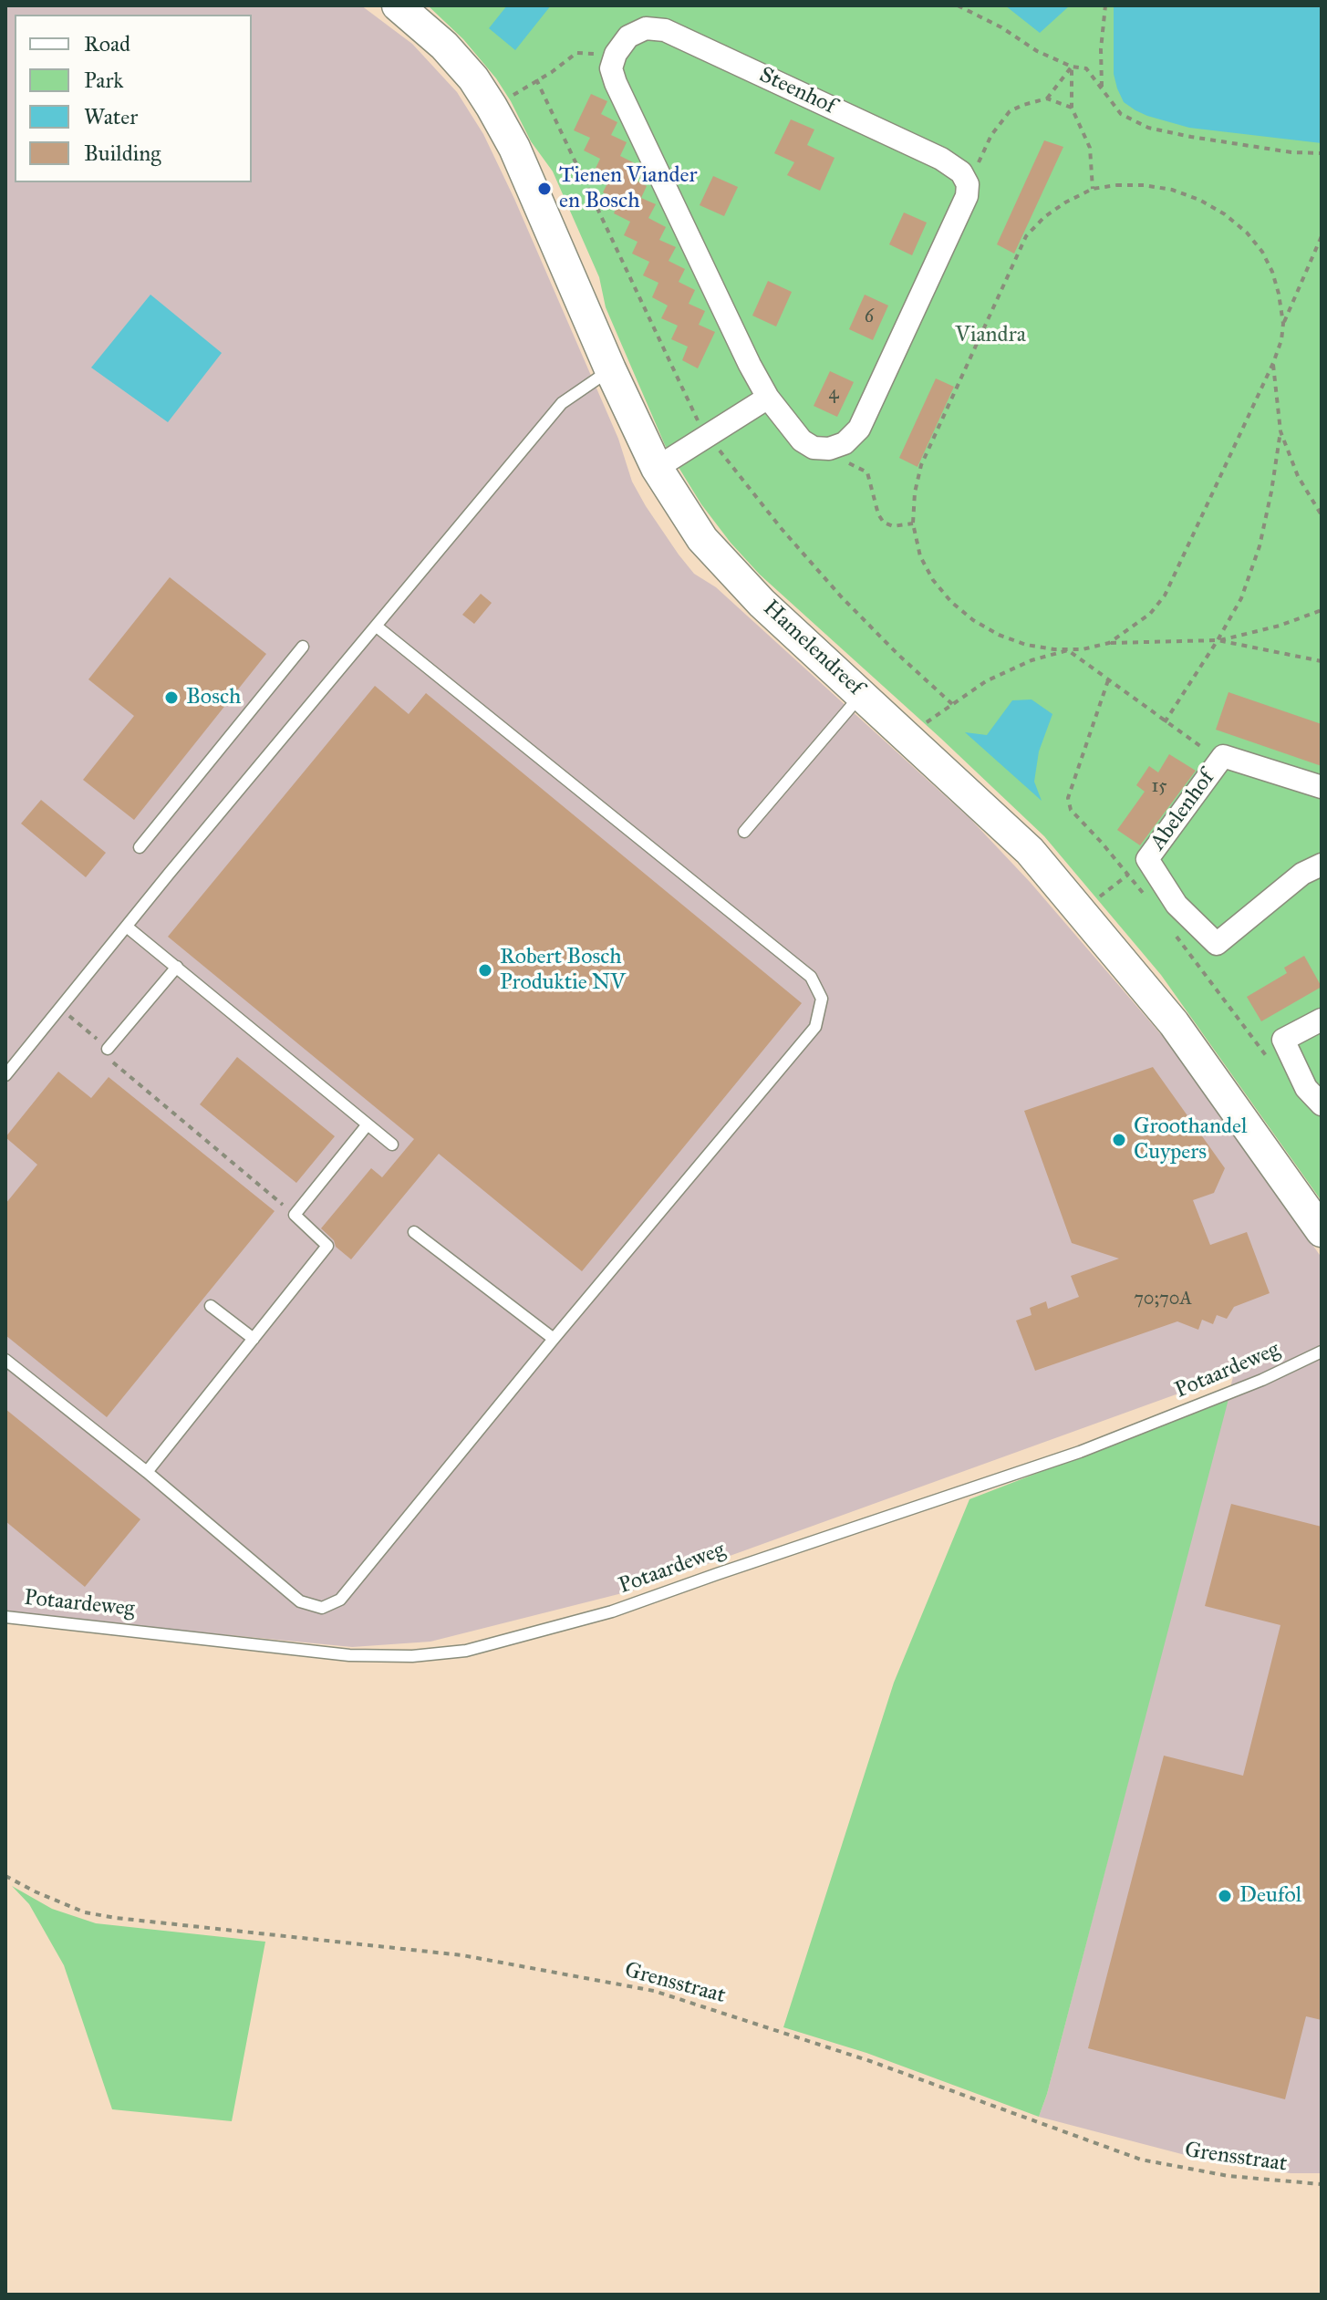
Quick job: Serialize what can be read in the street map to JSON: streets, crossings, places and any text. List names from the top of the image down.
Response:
{
  "streets": {
    "street": ["Steenhof", "Hamelendreef", "Abelenhof"],
    "lane": ["Potaardeweg"],
    "path": ["Grensstraat"]
  },
  "parks": ["Viandra"],
  "places": [
    "Tienen Viander en Bosch",
    "Bosch",
    "Robert Bosch Produktie NV",
    "Groothandel Cuypers",
    "Deufol"
  ],
  "house_numbers": [
    "6",
    "4",
    "15",
    "70;70A"
  ],
  "legend": [
    "Road",
    "Park",
    "Water",
    "Building"
  ]
}
